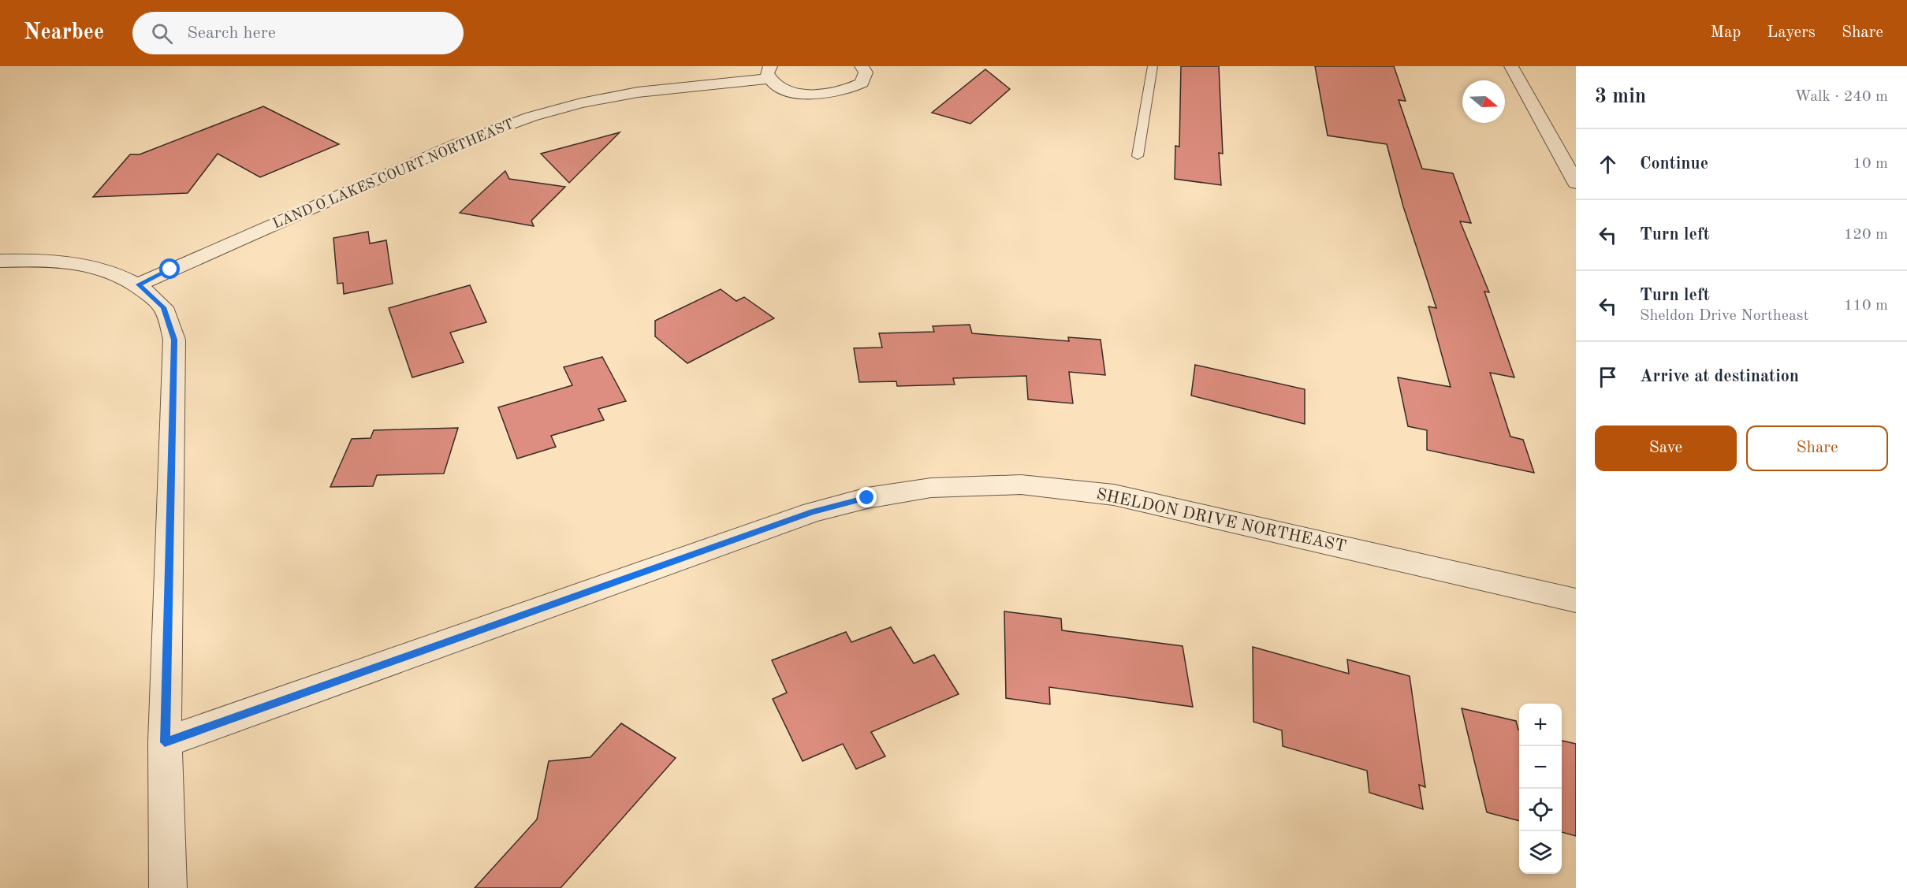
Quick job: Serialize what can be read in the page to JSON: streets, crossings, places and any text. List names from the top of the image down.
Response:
{
  "streets": {
    "street": ["LAND O LAKES COURT NORTHEAST", "SHELDON DRIVE NORTHEAST"]
  },
  "north": "right",
  "page": {
    "header": "Nearbee",
    "search": "Search here",
    "nav": ["Map", "Layers", "Share"],
    "heading": ["3 min", "Walk · 240 m"],
    "list": [
      ["Continue", "10 m"],
      ["Turn left", "120 m"],
      ["Turn left", "Sheldon Drive Northeast", "110 m"],
      "Arrive at destination"
    ],
    "buttons": ["Save", "Share"],
    "map_buttons": ["+", "−"]
  }
}
